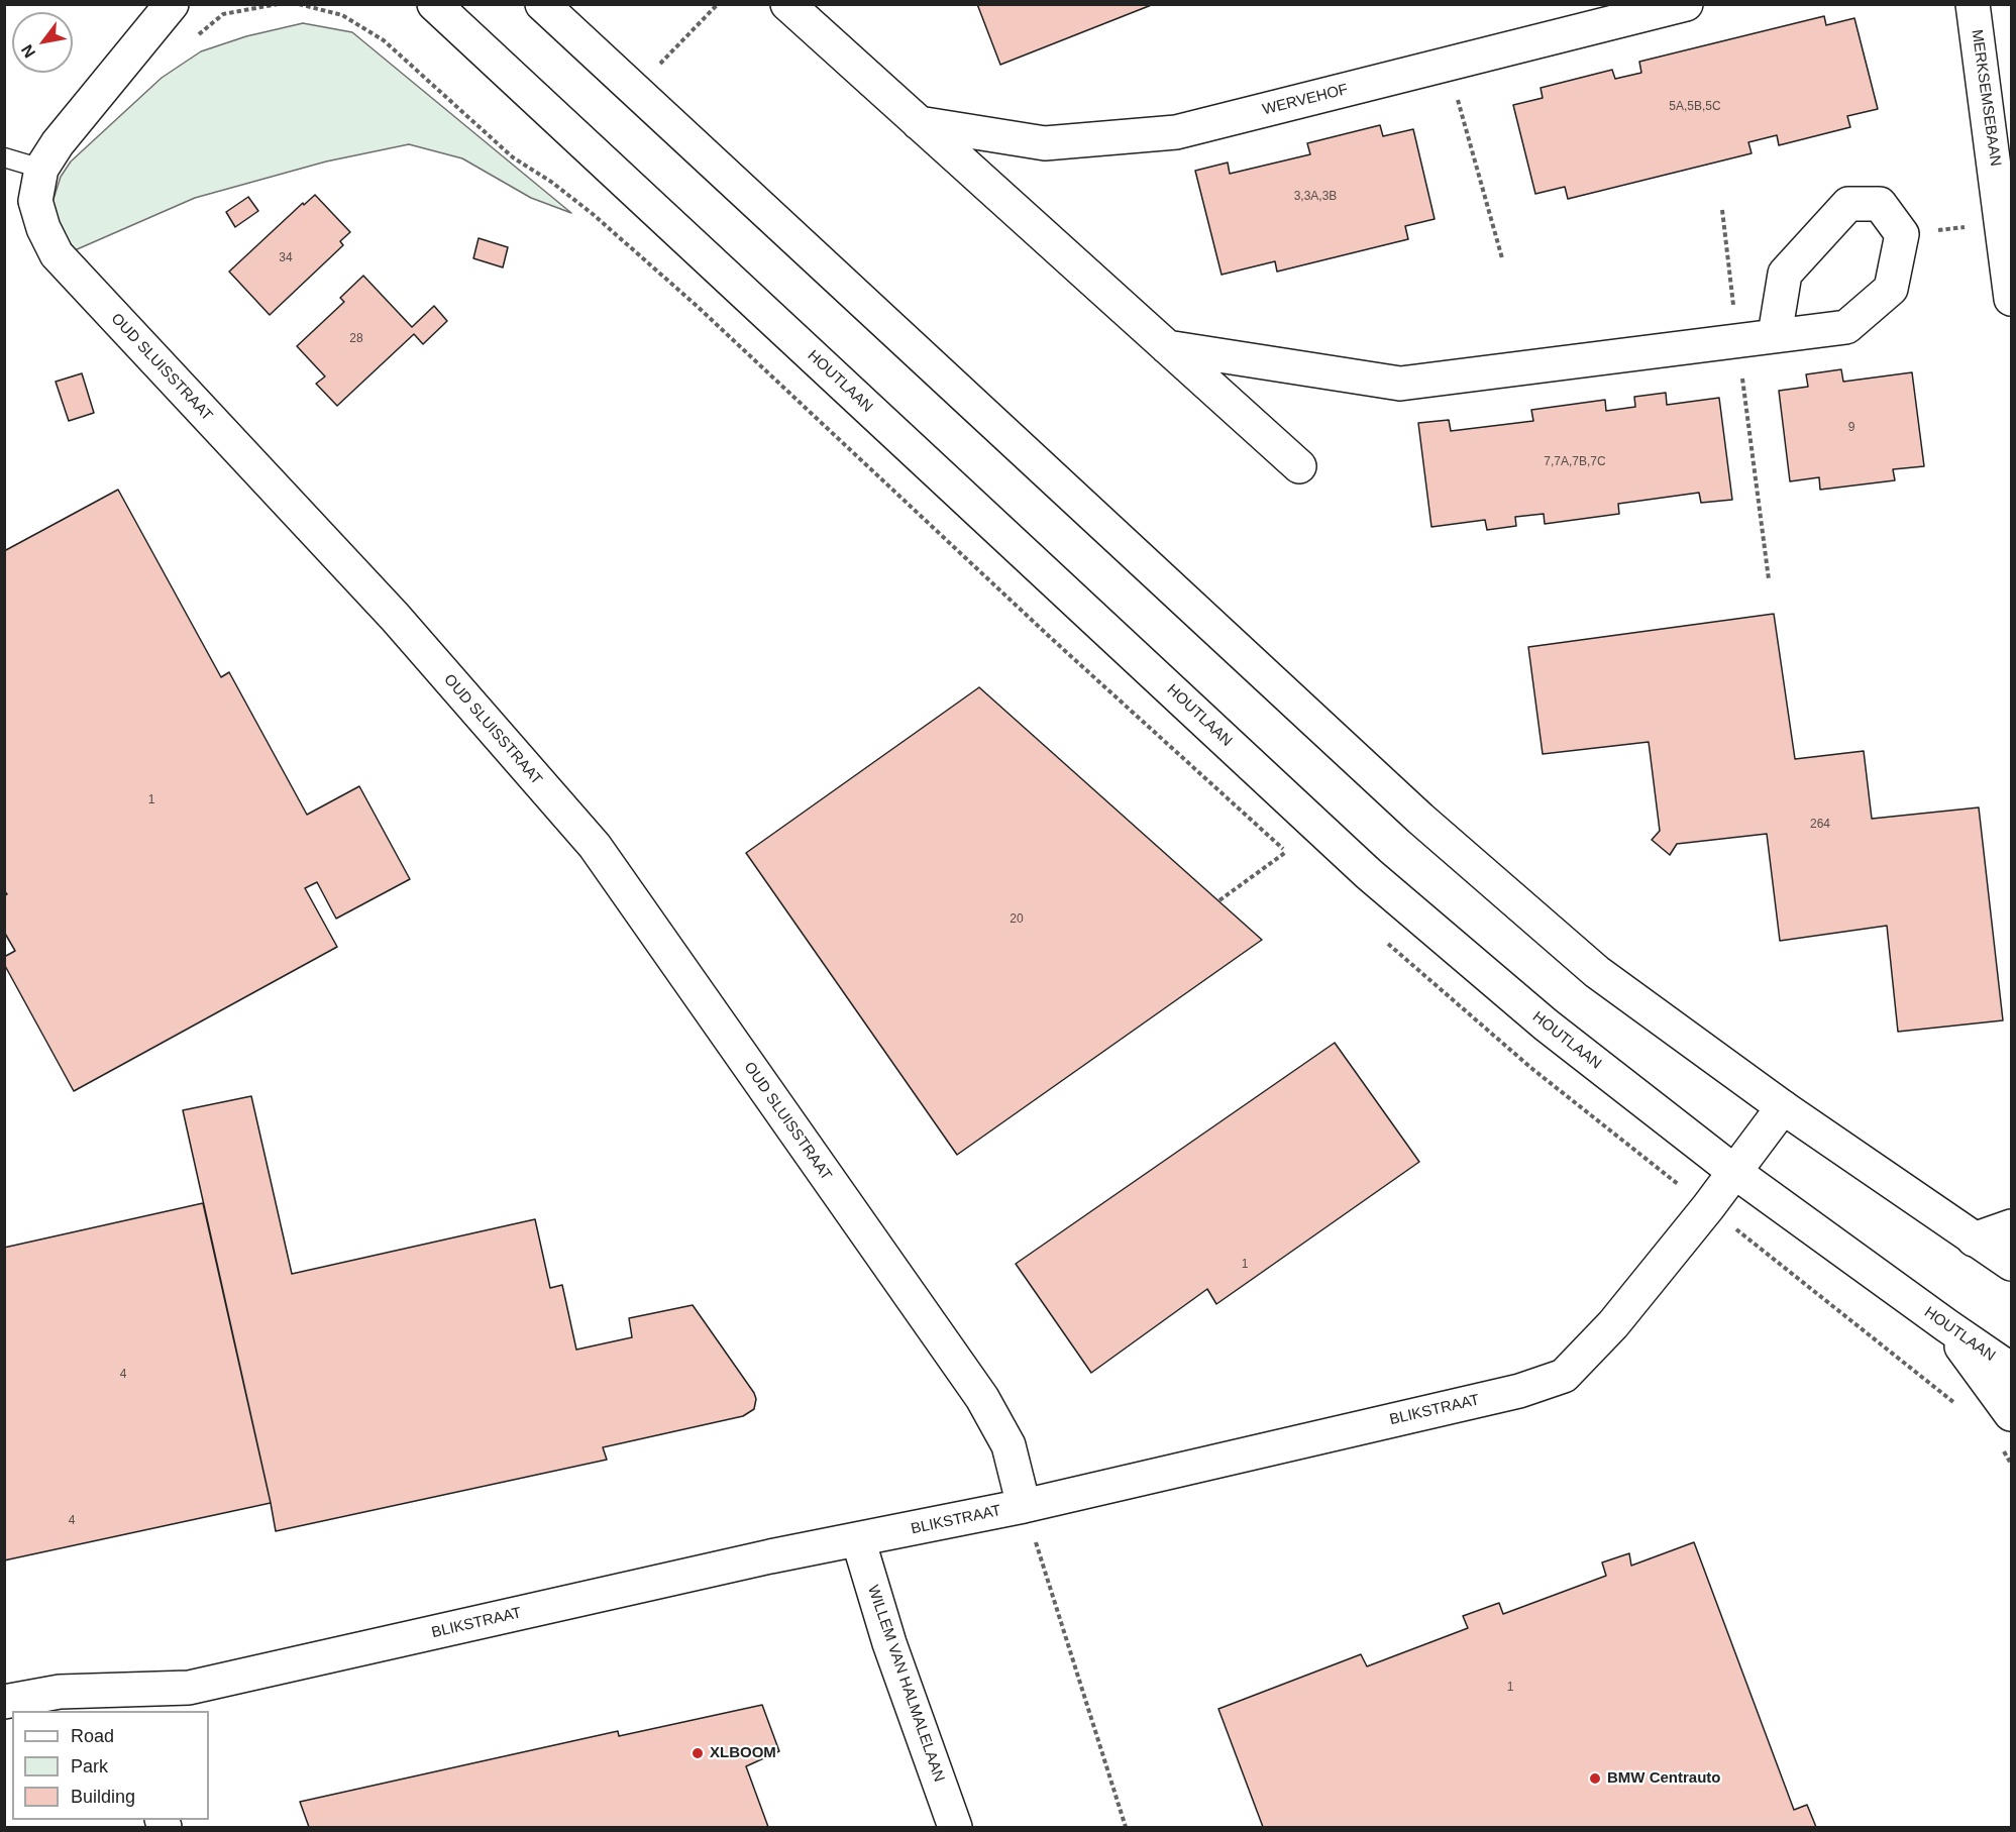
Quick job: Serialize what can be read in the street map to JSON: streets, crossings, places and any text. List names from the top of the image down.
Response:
{
  "streets": {
    "street": [
      "MERKSEMSEBAAN",
      "WERVEHOF",
      "OUD SLUISSTRAAT",
      "HOUTLAAN",
      "BLIKSTRAAT",
      "WILLEM VAN HALMALELAAN"
    ]
  },
  "crossings": [
    ["OUD SLUISSTRAAT", "BLIKSTRAAT"],
    ["HOUTLAAN", "BLIKSTRAAT"],
    ["BLIKSTRAAT", "WILLEM VAN HALMALELAAN"]
  ],
  "places": ["XLBOOM", "BMW Centrauto"],
  "house_numbers": [
    "5A,5B,5C",
    "3,3A,3B",
    "34",
    "28",
    "9",
    "7,7A,7B,7C",
    "1",
    "264",
    "20",
    "1",
    "4",
    "4",
    "1"
  ],
  "legend": ["Road", "Park", "Building"],
  "north": "bottom left"
}
